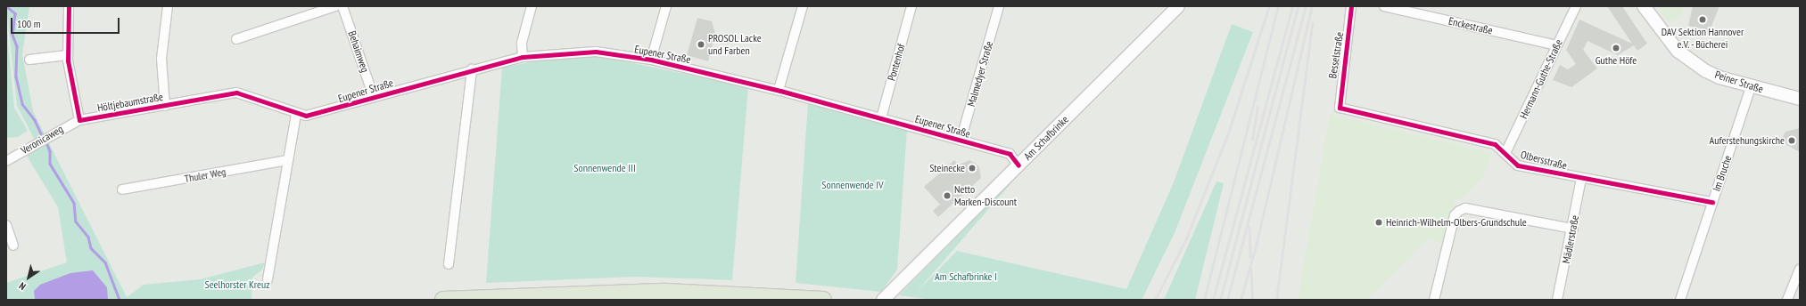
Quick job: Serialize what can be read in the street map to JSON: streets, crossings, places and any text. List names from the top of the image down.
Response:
{
  "streets": {
    "street": [
      "Enckestraße",
      "Behaimweg",
      "Eupener Straße",
      "Besselstraße",
      "Pontenhof",
      "Malmedyer Straße",
      "Hermann-Guthe-Straße",
      "Peiner Straße",
      "Höltjebaumstraße",
      "Am Schafbrinke",
      "Veronicaweg",
      "Olbersstraße",
      "Im Bruche",
      "Thuler Weg",
      "Mädlerstraße"
    ]
  },
  "crossings": [
    ["Enckestraße", "Hermann-Guthe-Straße"],
    ["Behaimweg", "Eupener Straße"],
    ["Eupener Straße", "Pontenhof"],
    ["Eupener Straße", "Malmedyer Straße"],
    ["Eupener Straße", "Höltjebaumstraße"],
    ["Eupener Straße", "Am Schafbrinke"],
    ["Besselstraße", "Olbersstraße"],
    ["Hermann-Guthe-Straße", "Olbersstraße"],
    ["Peiner Straße", "Im Bruche"],
    ["Höltjebaumstraße", "Veronicaweg"],
    ["Olbersstraße", "Im Bruche"],
    ["Olbersstraße", "Mädlerstraße"]
  ],
  "parks": [
    "Sonnenwende III",
    "Sonnenwende IV",
    "Am Schafbrinke I",
    "Seelhorster Kreuz"
  ],
  "places": [
    "DAV Sektion Hannover e.V. - Bücherei",
    "PROSOL Lacke und Farben",
    "Guthe Höfe",
    "Auferstehungskirche",
    "Steinecke",
    "Netto Marken-Discount",
    "Heinrich-Wilhelm-Olbers-Grundschule"
  ],
  "scale_bar": "100 m",
  "north": "bottom left"
}
